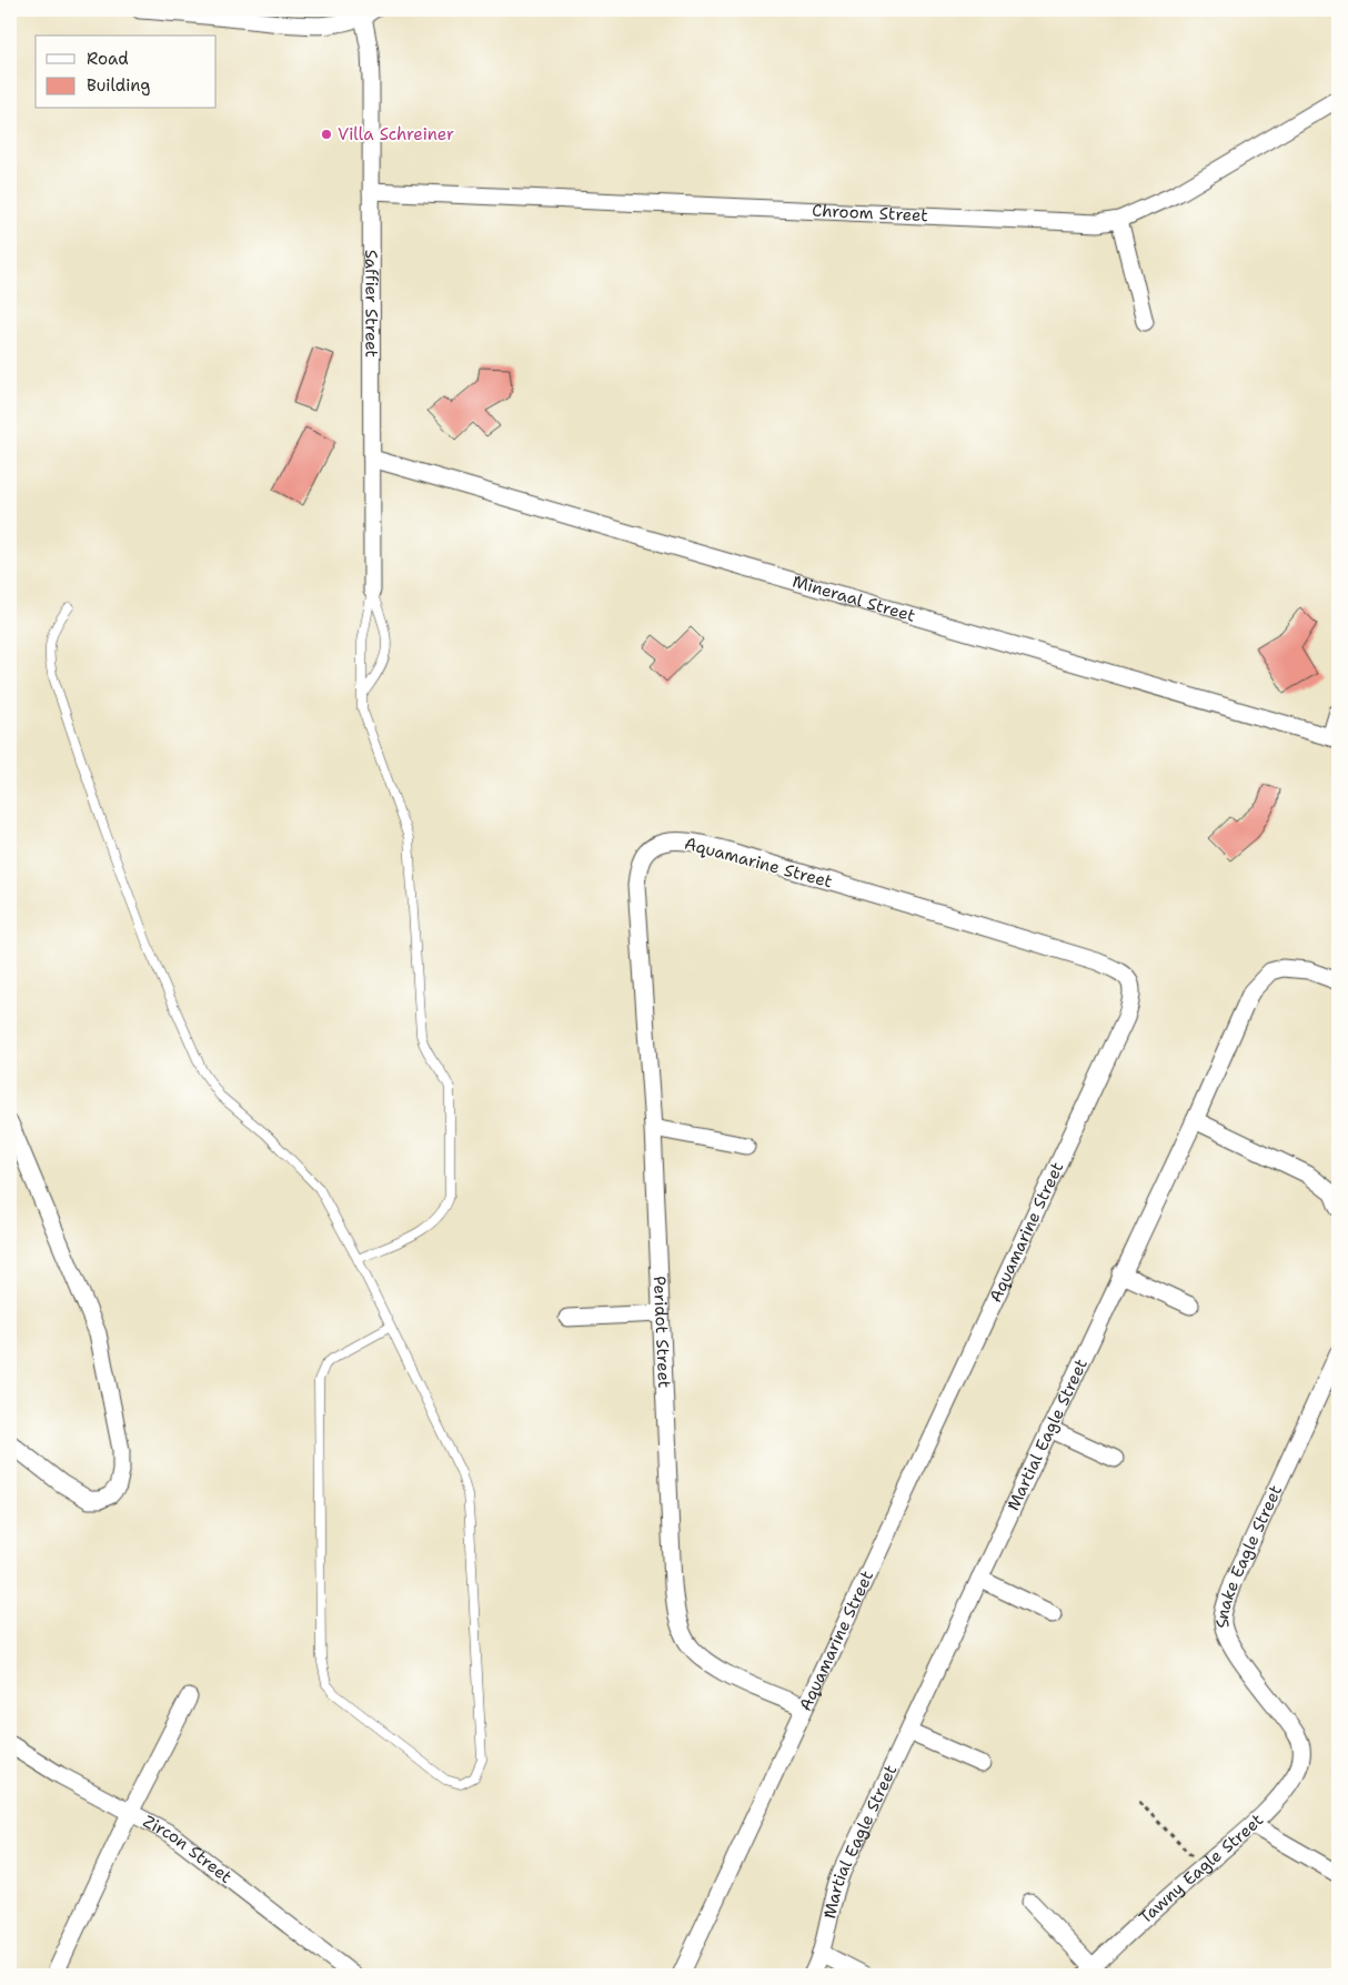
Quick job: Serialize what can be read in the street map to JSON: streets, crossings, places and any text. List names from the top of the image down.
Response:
{
  "streets": {
    "street": [
      "Chroom Street",
      "Saffier Street",
      "Mineraal Street",
      "Aquamarine Street",
      "Peridot Street",
      "Martial Eagle Street",
      "Snake Eagle Street",
      "Zircon Street",
      "Tawny Eagle Street"
    ]
  },
  "crossings": [
    ["Chroom Street", "Saffier Street"],
    ["Saffier Street", "Mineraal Street"],
    ["Aquamarine Street", "Peridot Street"],
    ["Snake Eagle Street", "Tawny Eagle Street"]
  ],
  "places": ["Villa Schreiner"],
  "legend": ["Road", "Building"]
}
